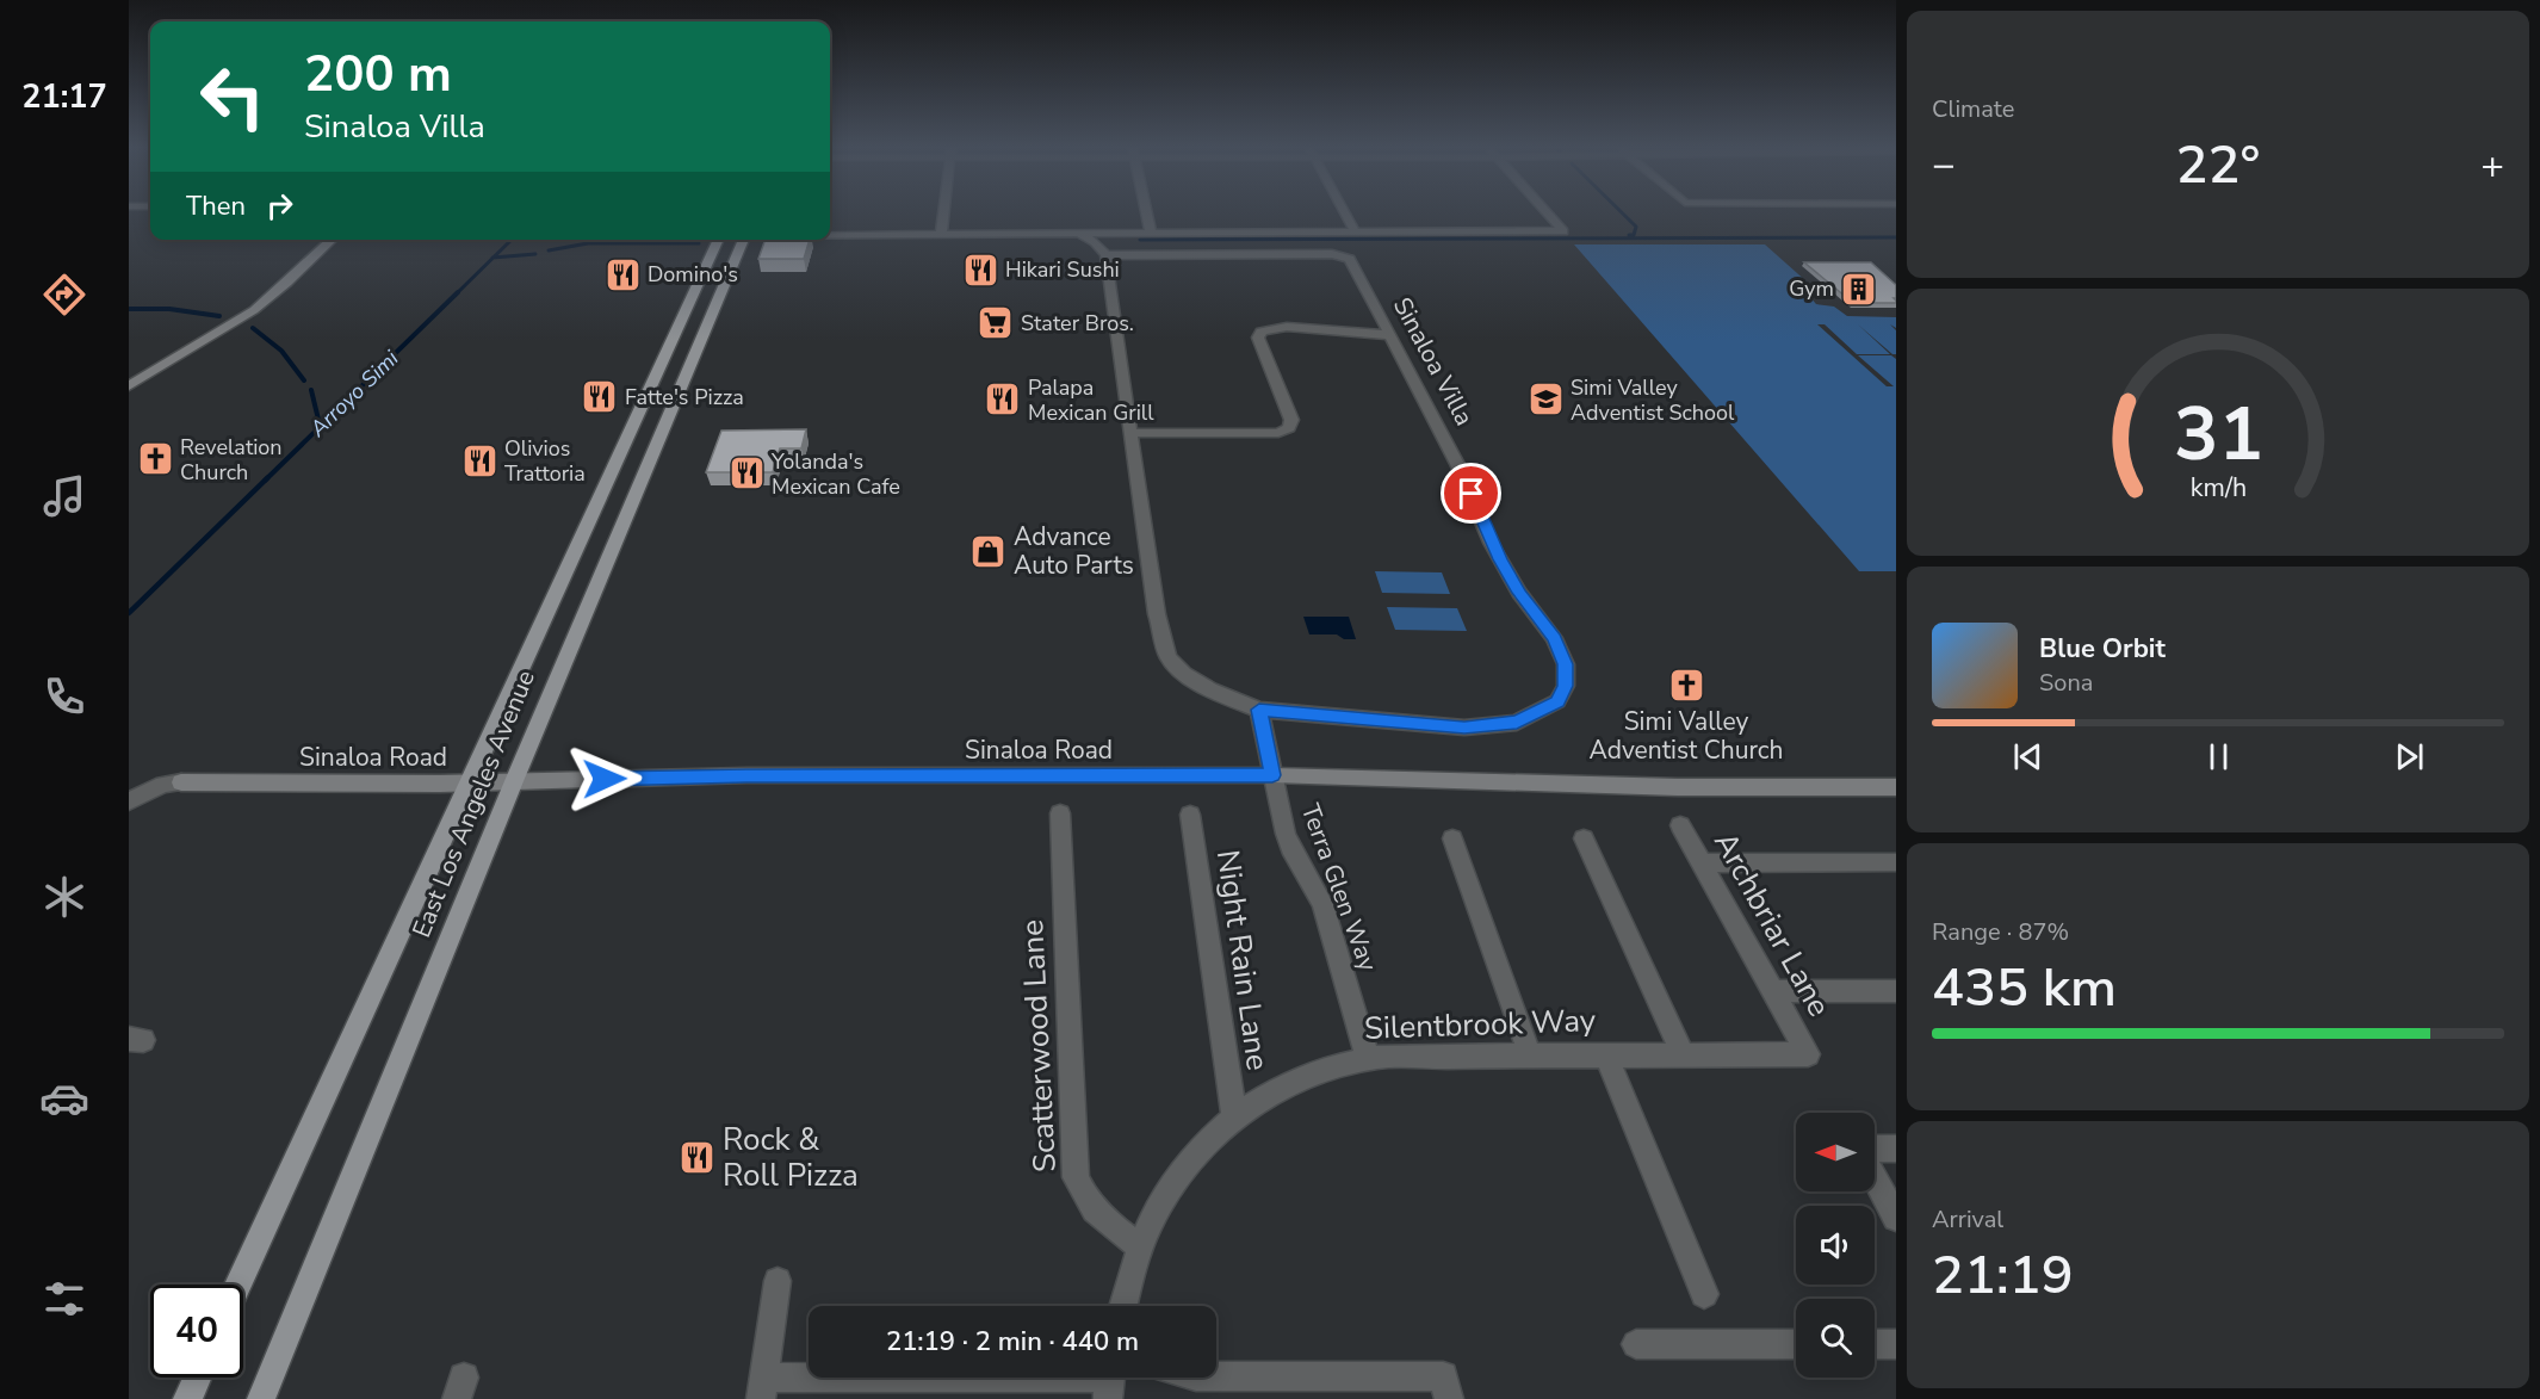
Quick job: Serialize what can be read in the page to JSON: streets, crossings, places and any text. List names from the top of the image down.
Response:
{
  "streets": {
    "main road": ["East Los Angeles Avenue"],
    "street": [
      "Sinaloa Villa",
      "Sinaloa Road",
      "Terra Glen Way",
      "Archbriar Lane",
      "Night Rain Lane",
      "Silentbrook Way",
      "Scatterwood Lane"
    ]
  },
  "crossings": [
    ["Sinaloa Road", "East Los Angeles Avenue"],
    ["Sinaloa Road", "Terra Glen Way"],
    ["Terra Glen Way", "Silentbrook Way"],
    ["Archbriar Lane", "Silentbrook Way"],
    ["Night Rain Lane", "Silentbrook Way"],
    ["Silentbrook Way", "Scatterwood Lane"]
  ],
  "water": ["Arroyo Simi"],
  "places": {
    "restaurant": [
      "Hikari Sushi",
      "Domino's",
      "Fatte's Pizza",
      "Palapa Mexican Grill",
      "Olivios Trattoria",
      "Yolanda's Mexican Cafe",
      "Rock & Roll Pizza"
    ],
    "building": ["Gym"],
    "supermarket": ["Stater Bros."],
    "school or university": ["Simi Valley Adventist School"],
    "church": ["Revelation Church", "Simi Valley Adventist Church"],
    "shop": ["Advance Auto Parts"]
  },
  "north": "left",
  "page": {
    "tabs": "21:17",
    "tile": [
      "Climate",
      ["Range · 87%", "435 km"],
      ["Arrival", "21:19"]
    ],
    "turn": ["200 m", "Sinaloa Villa"],
    "heat": ["−", "22°", "+"],
    "then": "Then",
    "song": ["Blue Orbit", "Sona"],
    "limit": "40",
    "trip": "21:19 · 2 min · 440 m",
    "gauge": ["31", "km/h"]
  }
}
